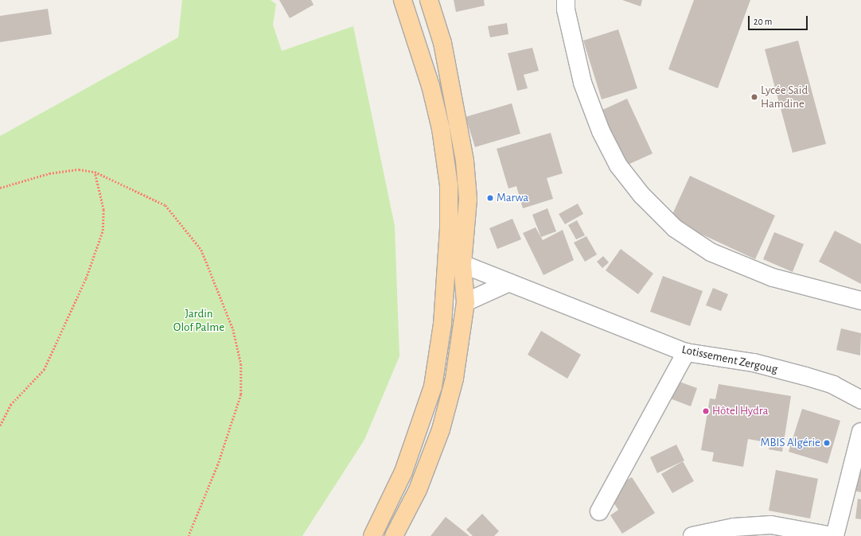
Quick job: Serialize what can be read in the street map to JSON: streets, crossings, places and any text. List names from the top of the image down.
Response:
{
  "streets": {
    "street": ["Lotissement Zergoug"]
  },
  "parks": ["Jardin Olof Palme"],
  "places": [
    "Lycée Said Hamdine",
    "Marwa",
    "Hôtel Hydra",
    "MBIS Algérie"
  ],
  "scale_bar": "20 m"
}
